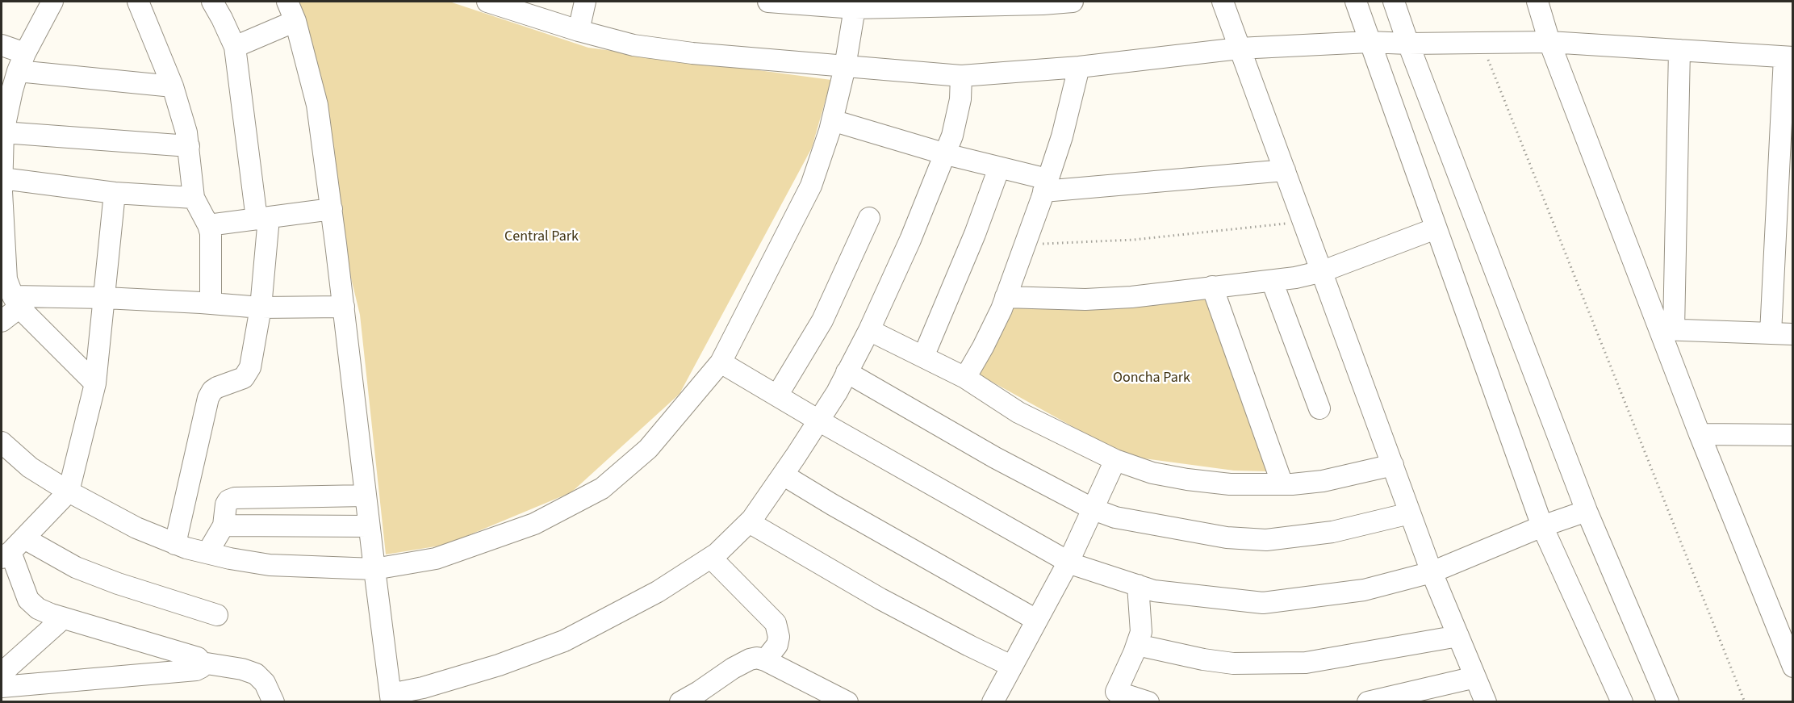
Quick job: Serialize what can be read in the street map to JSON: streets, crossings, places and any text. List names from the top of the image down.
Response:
{
  "parks": ["Central Park", "Ooncha Park"]
}
